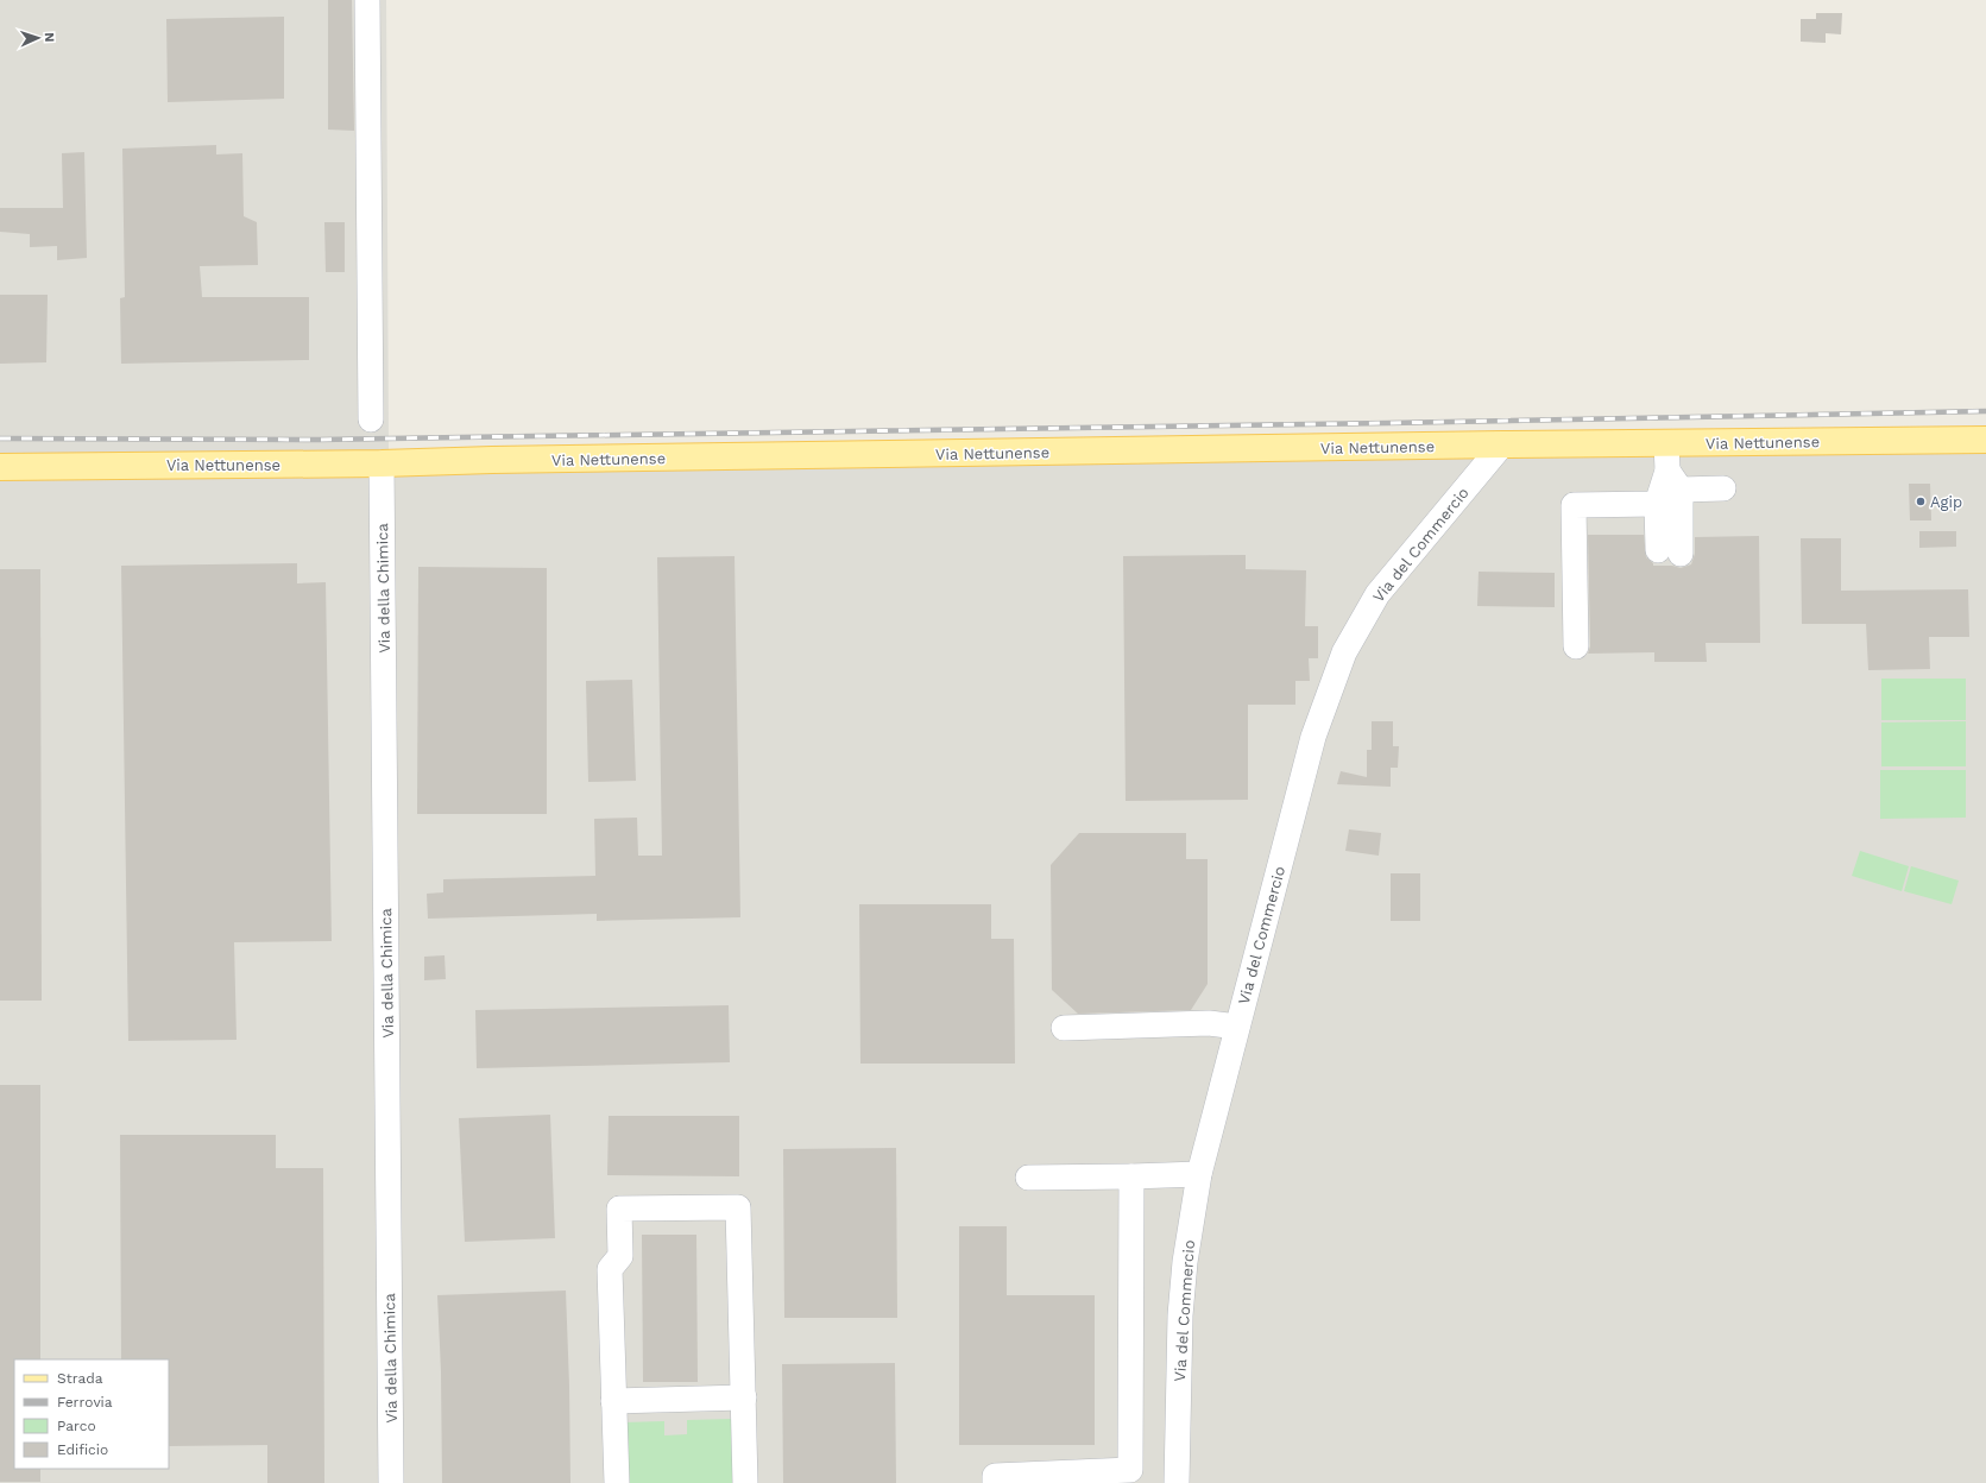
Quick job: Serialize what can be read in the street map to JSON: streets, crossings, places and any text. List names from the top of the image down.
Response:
{
  "streets": {
    "main road": ["Via Nettunense"],
    "street": ["Via del Commercio", "Via della Chimica"]
  },
  "crossings": [
    ["Via Nettunense", "Via del Commercio"],
    ["Via Nettunense", "Via della Chimica"]
  ],
  "places": ["Agip"],
  "legend": [
    "Strada",
    "Ferrovia",
    "Parco",
    "Edificio"
  ],
  "north": "right"
}
